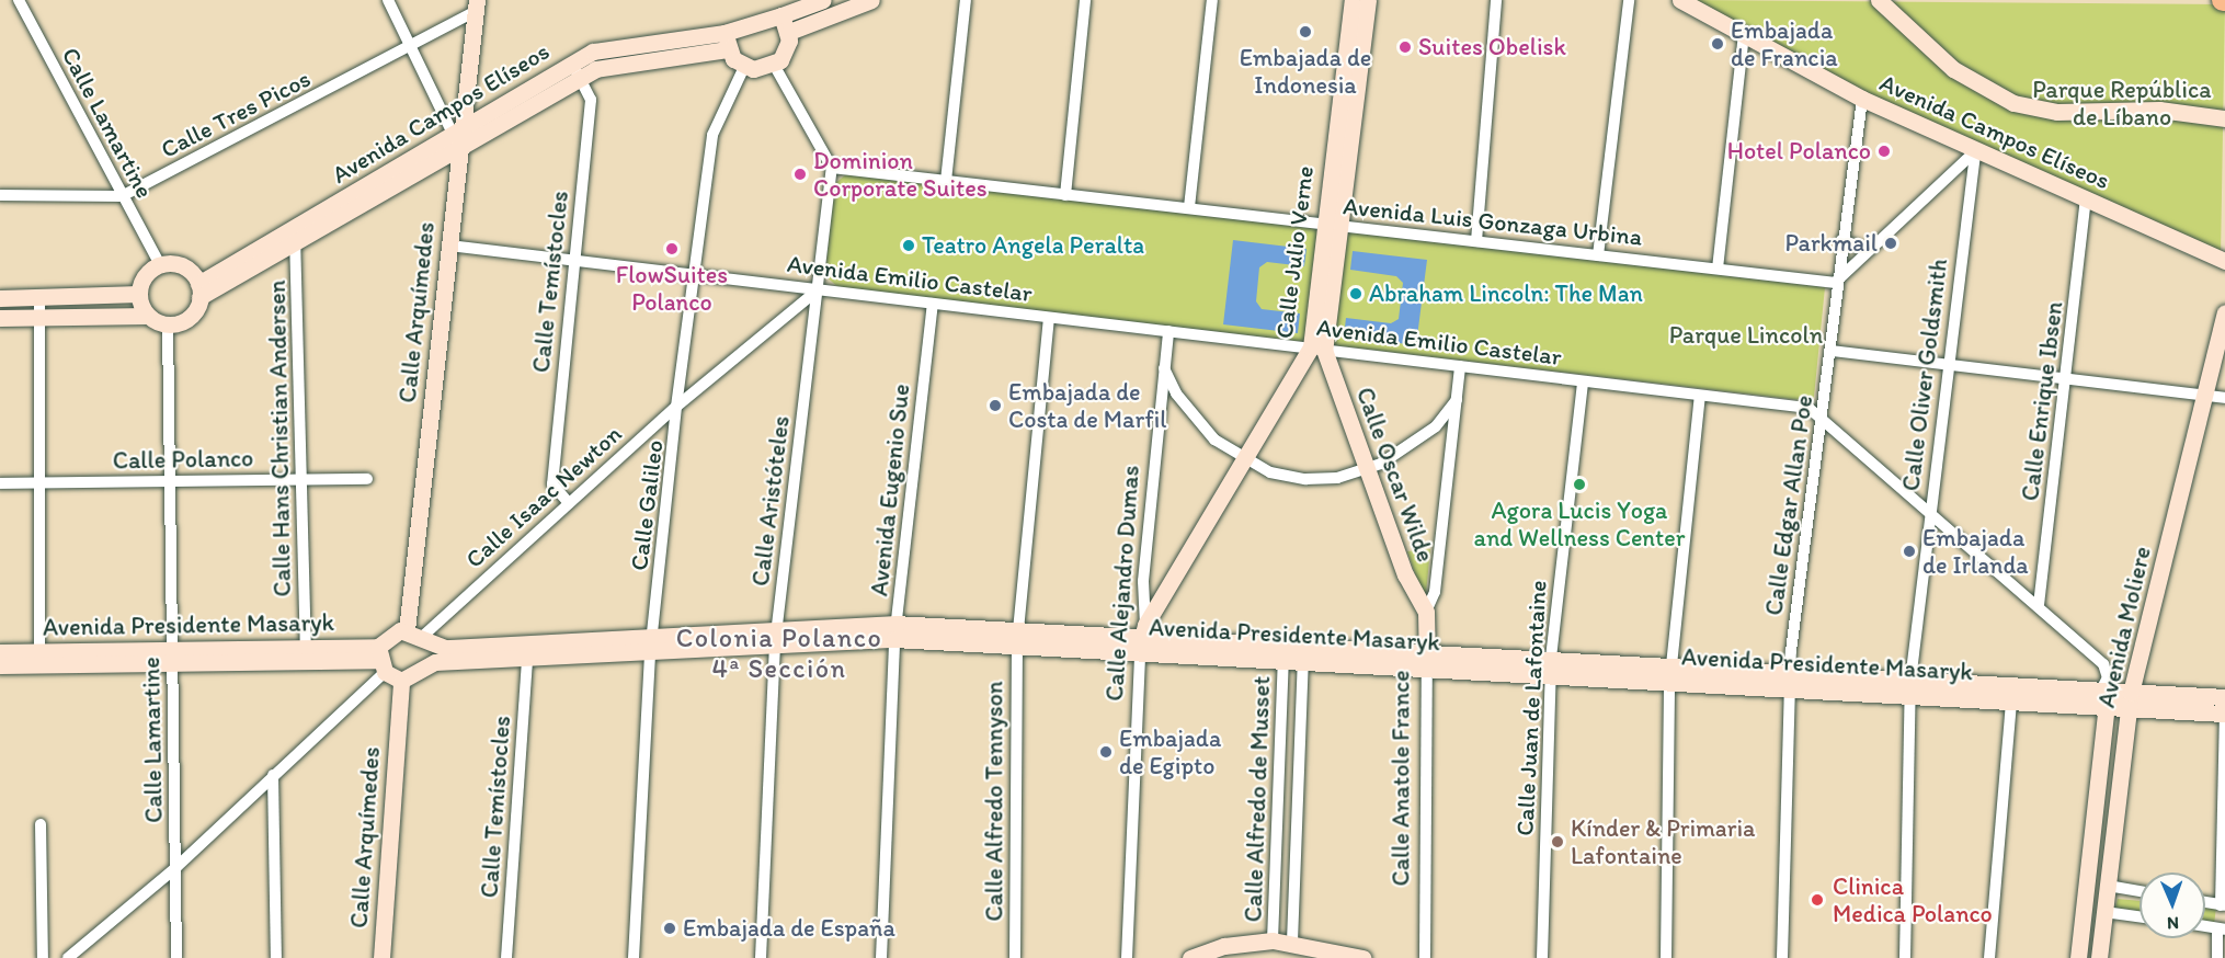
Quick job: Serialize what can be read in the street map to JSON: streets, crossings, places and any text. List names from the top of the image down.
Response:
{
  "streets": {
    "street": [
      "Avenida Campos Elíseos",
      "Calle Tres Picos",
      "Calle Lamartine",
      "Avenida Luis Gonzaga Urbina",
      "Calle Julio Verne",
      "Avenida Emilio Castelar",
      "Calle Temístocles",
      "Calle Arquímedes",
      "Calle Oliver Goldsmith",
      "Calle Enrique Ibsen",
      "Calle Hans Christian Andersen",
      "Calle Polanco",
      "Calle Oscar Wilde",
      "Avenida Eugenio Sue",
      "Calle Isaac Newton",
      "Calle Aristóteles",
      "Calle Galileo",
      "Calle Edgar Allan Poe",
      "Calle Alejandro Dumas",
      "Avenida Presidente Masaryk",
      "Avenida Moliere",
      "Calle Juan de Lafontaine",
      "Calle Anatole France",
      "Calle Alfredo de Musset",
      "Calle Alfredo Tennyson"
    ]
  },
  "crossings": [
    ["Avenida Campos Elíseos", "Calle Lamartine"],
    ["Avenida Campos Elíseos", "Calle Temístocles"],
    ["Avenida Campos Elíseos", "Calle Arquímedes"],
    ["Avenida Campos Elíseos", "Calle Oliver Goldsmith"],
    ["Avenida Campos Elíseos", "Calle Enrique Ibsen"],
    ["Avenida Campos Elíseos", "Calle Hans Christian Andersen"],
    ["Avenida Campos Elíseos", "Calle Edgar Allan Poe"],
    ["Calle Tres Picos", "Calle Lamartine"],
    ["Calle Tres Picos", "Calle Arquímedes"],
    ["Calle Lamartine", "Calle Polanco"],
    ["Calle Lamartine", "Avenida Presidente Masaryk"],
    ["Avenida Luis Gonzaga Urbina", "Calle Julio Verne"],
    ["Avenida Luis Gonzaga Urbina", "Calle Aristóteles"],
    ["Avenida Luis Gonzaga Urbina", "Calle Edgar Allan Poe"],
    ["Calle Julio Verne", "Avenida Emilio Castelar"],
    ["Calle Julio Verne", "Calle Oscar Wilde"],
    ["Calle Julio Verne", "Calle Alejandro Dumas"],
    ["Calle Julio Verne", "Avenida Presidente Masaryk"],
    ["Avenida Emilio Castelar", "Calle Temístocles"],
    ["Avenida Emilio Castelar", "Calle Arquímedes"],
    ["Avenida Emilio Castelar", "Calle Oscar Wilde"],
    ["Avenida Emilio Castelar", "Avenida Eugenio Sue"],
    ["Avenida Emilio Castelar", "Calle Isaac Newton"],
    ["Avenida Emilio Castelar", "Calle Aristóteles"],
    ["Avenida Emilio Castelar", "Calle Galileo"],
    ["Avenida Emilio Castelar", "Calle Edgar Allan Poe"],
    ["Avenida Emilio Castelar", "Calle Alejandro Dumas"],
    ["Avenida Emilio Castelar", "Calle Juan de Lafontaine"],
    ["Avenida Emilio Castelar", "Calle Anatole France"],
    ["Avenida Emilio Castelar", "Calle Alfredo Tennyson"],
    ["Calle Temístocles", "Calle Isaac Newton"],
    ["Calle Temístocles", "Avenida Presidente Masaryk"],
    ["Calle Arquímedes", "Calle Isaac Newton"],
    ["Calle Arquímedes", "Avenida Presidente Masaryk"],
    ["Calle Oliver Goldsmith", "Avenida Presidente Masaryk"],
    ["Calle Hans Christian Andersen", "Calle Polanco"],
    ["Calle Hans Christian Andersen", "Avenida Presidente Masaryk"],
    ["Calle Oscar Wilde", "Calle Anatole France"],
    ["Avenida Eugenio Sue", "Avenida Presidente Masaryk"],
    ["Calle Isaac Newton", "Calle Aristóteles"],
    ["Calle Isaac Newton", "Calle Galileo"],
    ["Calle Isaac Newton", "Avenida Presidente Masaryk"],
    ["Calle Aristóteles", "Avenida Presidente Masaryk"],
    ["Calle Galileo", "Avenida Presidente Masaryk"],
    ["Calle Edgar Allan Poe", "Avenida Presidente Masaryk"],
    ["Calle Alejandro Dumas", "Avenida Presidente Masaryk"],
    ["Avenida Presidente Masaryk", "Avenida Moliere"],
    ["Avenida Presidente Masaryk", "Calle Juan de Lafontaine"],
    ["Avenida Presidente Masaryk", "Calle Anatole France"],
    ["Avenida Presidente Masaryk", "Calle Alfredo de Musset"],
    ["Avenida Presidente Masaryk", "Calle Alfredo Tennyson"]
  ],
  "districts": ["Colonia Polanco 4ª Sección"],
  "parks": ["Parque República de Líbano", "Parque Lincoln"],
  "places": [
    "Embajada de Indonesia",
    "Embajada de Francia",
    "Suites Obelisk",
    "Hotel Polanco",
    "Dominion Corporate Suites",
    "Parkmail",
    "Teatro Angela Peralta",
    "FlowSuites Polanco",
    "Abraham Lincoln: The Man",
    "Embajada de Costa de Marfil",
    "Agora Lucis Yoga and Wellness Center",
    "Embajada de Irlanda",
    "Embajada de Egipto",
    "Kínder & Primaria Lafontaine",
    "Clinica Medica Polanco",
    "Embajada de España"
  ],
  "north": "bottom"
}
